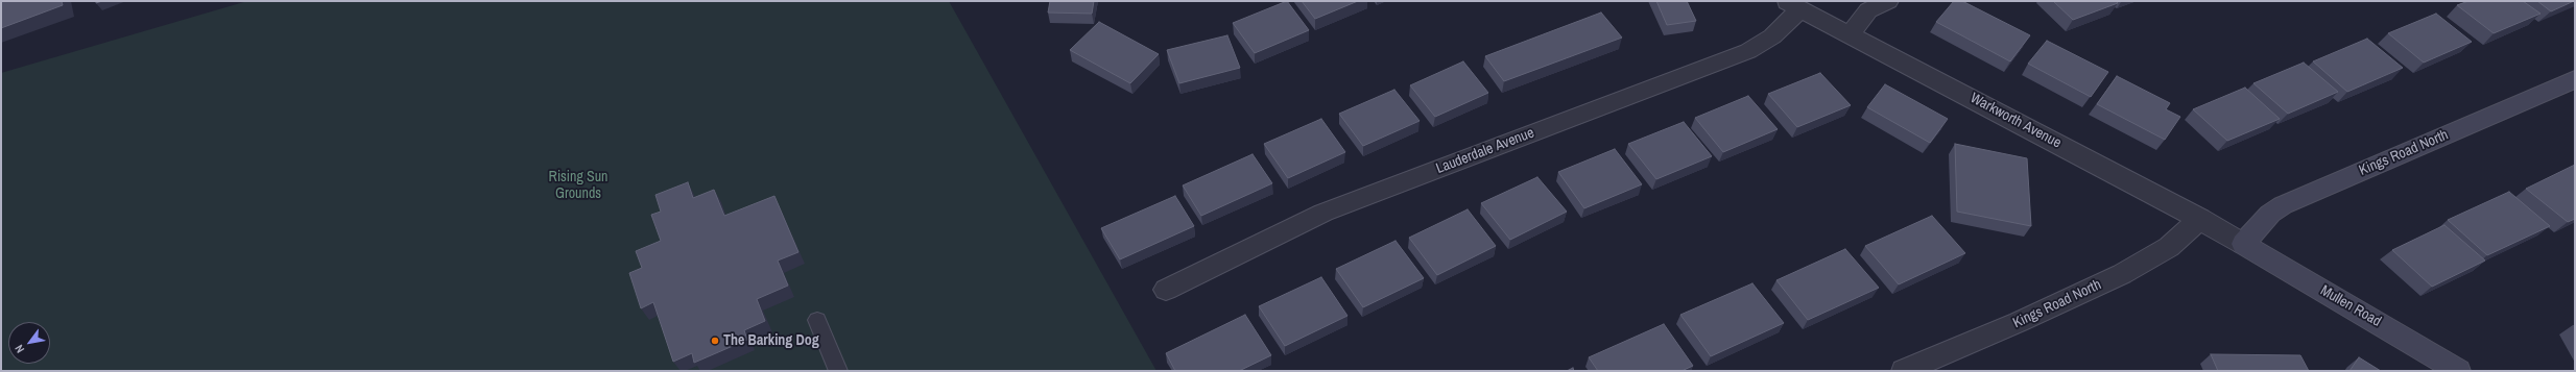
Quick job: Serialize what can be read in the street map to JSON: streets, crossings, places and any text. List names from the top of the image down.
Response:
{
  "streets": {
    "street": [
      "Warkworth Avenue",
      "Lauderdale Avenue",
      "Kings Road North",
      "Mullen Road"
    ]
  },
  "crossings": [
    ["Warkworth Avenue", "Lauderdale Avenue"],
    ["Warkworth Avenue", "Kings Road North"],
    ["Warkworth Avenue", "Mullen Road"],
    ["Kings Road North", "Mullen Road"]
  ],
  "parks": ["Rising Sun Grounds"],
  "places": ["The Barking Dog"],
  "north": "bottom left"
}
